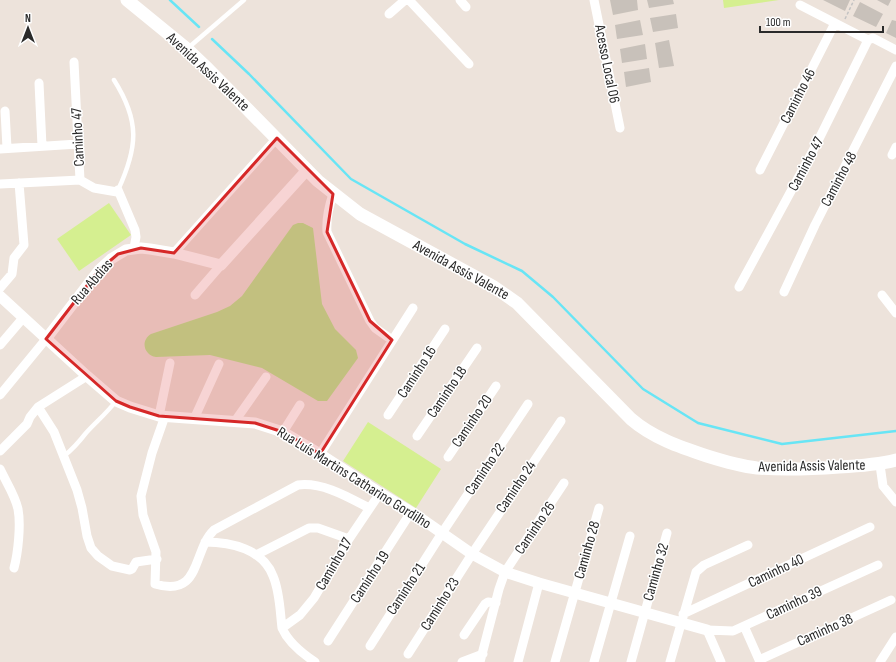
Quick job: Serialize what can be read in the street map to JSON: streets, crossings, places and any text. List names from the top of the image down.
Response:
{
  "streets": {
    "main road": ["Avenida Assis Valente"],
    "street": [
      "Acesso Local 06",
      "Caminho 46",
      "Caminho 47",
      "Caminho 48",
      "Rua Abdias",
      "Caminho 16",
      "Caminho 18",
      "Caminho 20",
      "Caminho 22",
      "Rua Luís Martins Catharino Gordilho",
      "Caminho 24",
      "Caminho 26",
      "Caminho 28",
      "Caminho 17",
      "Caminho 40",
      "Caminho 32",
      "Caminho 19",
      "Caminho 21",
      "Caminho 39",
      "Caminho 23",
      "Caminho 38"
    ]
  },
  "crossings": [
    ["Rua Abdias", "Rua Luís Martins Catharino Gordilho"],
    ["Caminho 22", "Rua Luís Martins Catharino Gordilho"],
    ["Caminho 22", "Caminho 21"],
    ["Rua Luís Martins Catharino Gordilho", "Caminho 24"],
    ["Rua Luís Martins Catharino Gordilho", "Caminho 26"],
    ["Rua Luís Martins Catharino Gordilho", "Caminho 28"],
    ["Rua Luís Martins Catharino Gordilho", "Caminho 17"],
    ["Rua Luís Martins Catharino Gordilho", "Caminho 40"],
    ["Rua Luís Martins Catharino Gordilho", "Caminho 32"],
    ["Rua Luís Martins Catharino Gordilho", "Caminho 19"],
    ["Rua Luís Martins Catharino Gordilho", "Caminho 21"],
    ["Rua Luís Martins Catharino Gordilho", "Caminho 39"],
    ["Rua Luís Martins Catharino Gordilho", "Caminho 23"],
    ["Caminho 24", "Caminho 23"]
  ],
  "scale_bar": "100 m",
  "north": "top"
}
